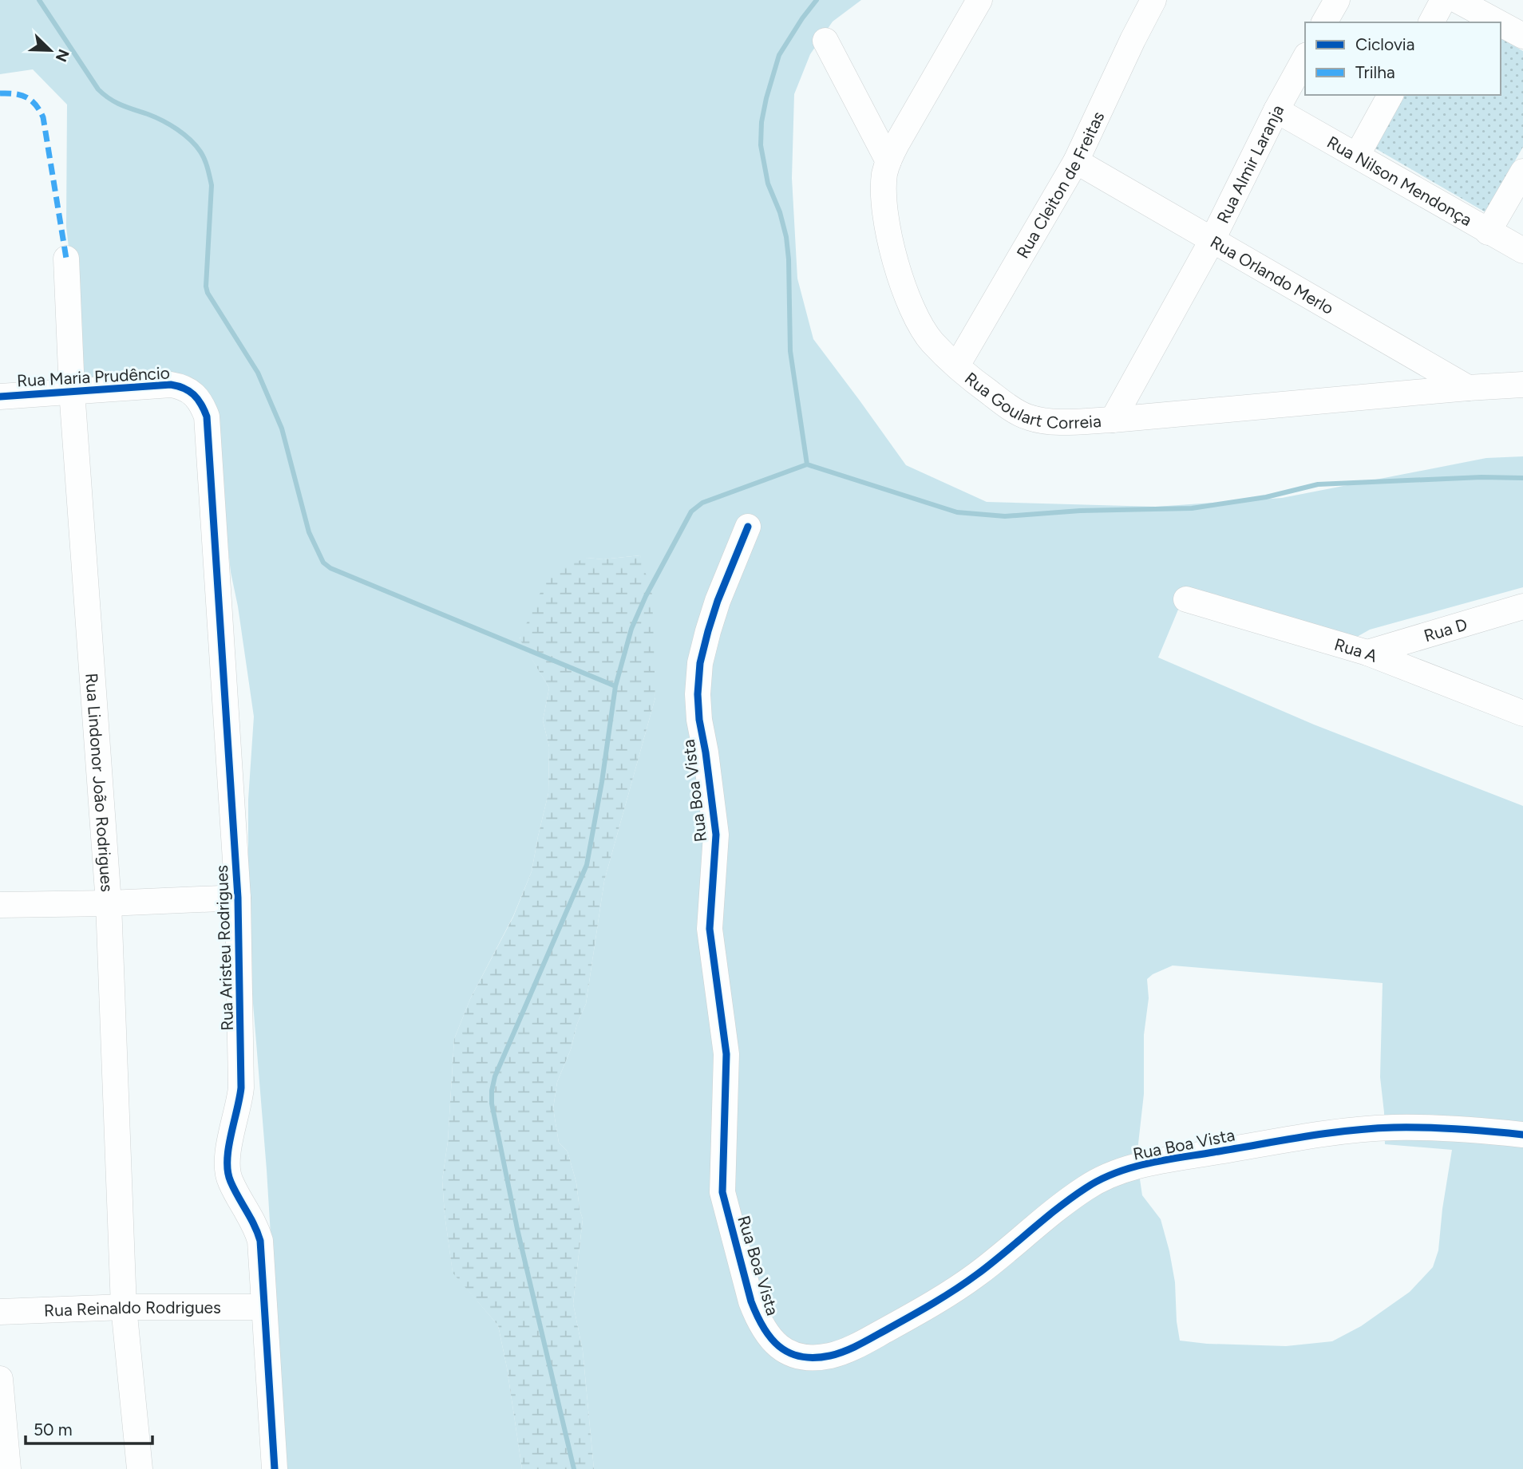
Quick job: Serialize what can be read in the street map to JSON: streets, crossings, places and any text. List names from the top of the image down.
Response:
{
  "streets": {
    "street": [
      "Rua Almir Laranja",
      "Rua Nilson Mendonça",
      "Rua Cleiton de Freitas",
      "Rua Orlando Merlo",
      "Rua Maria Prudêncio",
      "Rua Goulart Correia",
      "Rua D",
      "Rua A",
      "Rua Lindonor João Rodrigues",
      "Rua Boa Vista",
      "Rua Aristeu Rodrigues",
      "Rua Reinaldo Rodrigues"
    ]
  },
  "crossings": [
    ["Rua Almir Laranja", "Rua Nilson Mendonça"],
    ["Rua Almir Laranja", "Rua Orlando Merlo"],
    ["Rua Almir Laranja", "Rua Goulart Correia"],
    ["Rua Cleiton de Freitas", "Rua Orlando Merlo"],
    ["Rua Cleiton de Freitas", "Rua Goulart Correia"],
    ["Rua Orlando Merlo", "Rua Goulart Correia"],
    ["Rua Maria Prudêncio", "Rua Lindonor João Rodrigues"],
    ["Rua Maria Prudêncio", "Rua Aristeu Rodrigues"],
    ["Rua D", "Rua A"],
    ["Rua Lindonor João Rodrigues", "Rua Reinaldo Rodrigues"],
    ["Rua Aristeu Rodrigues", "Rua Reinaldo Rodrigues"]
  ],
  "legend": ["Ciclovia", "Trilha"],
  "scale_bar": "50 m",
  "north": "bottom right"
}
